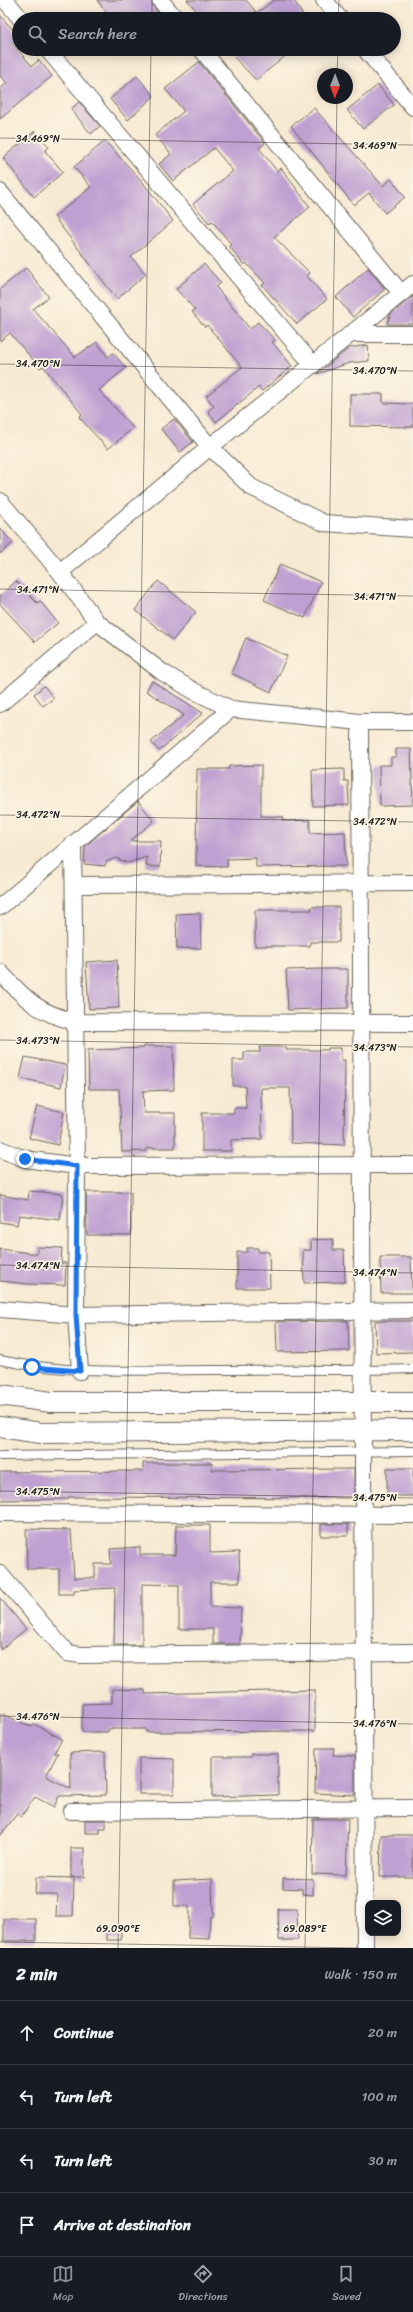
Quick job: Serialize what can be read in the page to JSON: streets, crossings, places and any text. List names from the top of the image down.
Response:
{
  "north": "bottom",
  "page": {
    "search": "Search here",
    "heading": ["2 min", "Walk · 150 m"],
    "list": [
      ["Continue", "20 m"],
      ["Turn left", "100 m"],
      ["Turn left", "30 m"],
      "Arrive at destination"
    ],
    "nav": ["Map", "Directions", "Saved"]
  },
  "coordinates": [
    "34.469°N",
    "34.470°N",
    "34.471°N",
    "34.472°N",
    "34.473°N",
    "34.474°N",
    "34.475°N",
    "34.476°N",
    "69.090°E",
    "69.089°E"
  ]
}
